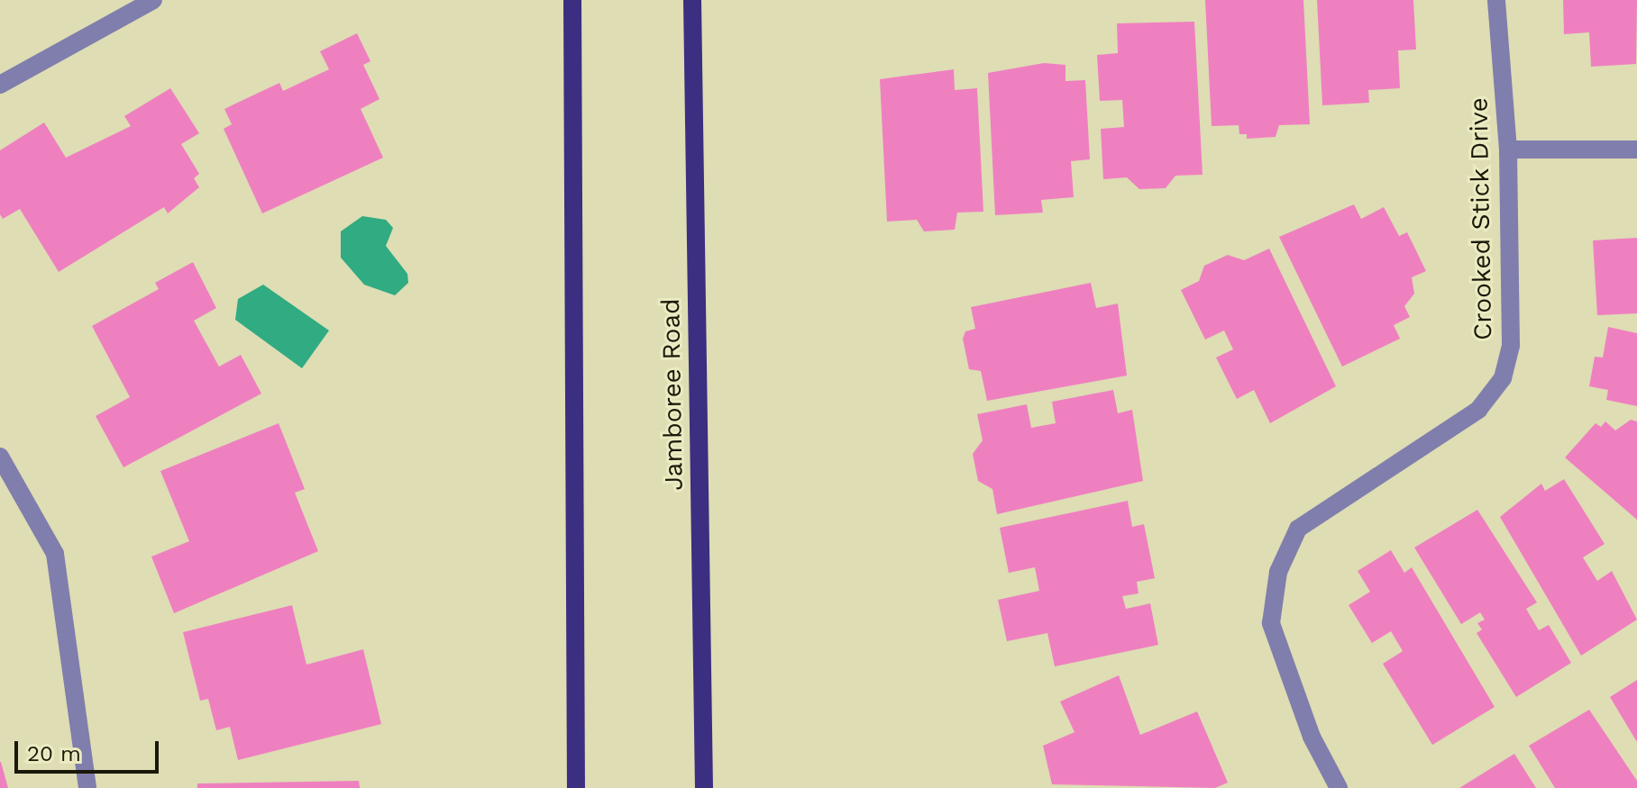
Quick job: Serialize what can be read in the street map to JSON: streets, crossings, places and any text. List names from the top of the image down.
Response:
{
  "streets": {
    "main road": ["Jamboree Road"],
    "street": ["Crooked Stick Drive"]
  },
  "scale_bar": "20 m"
}
